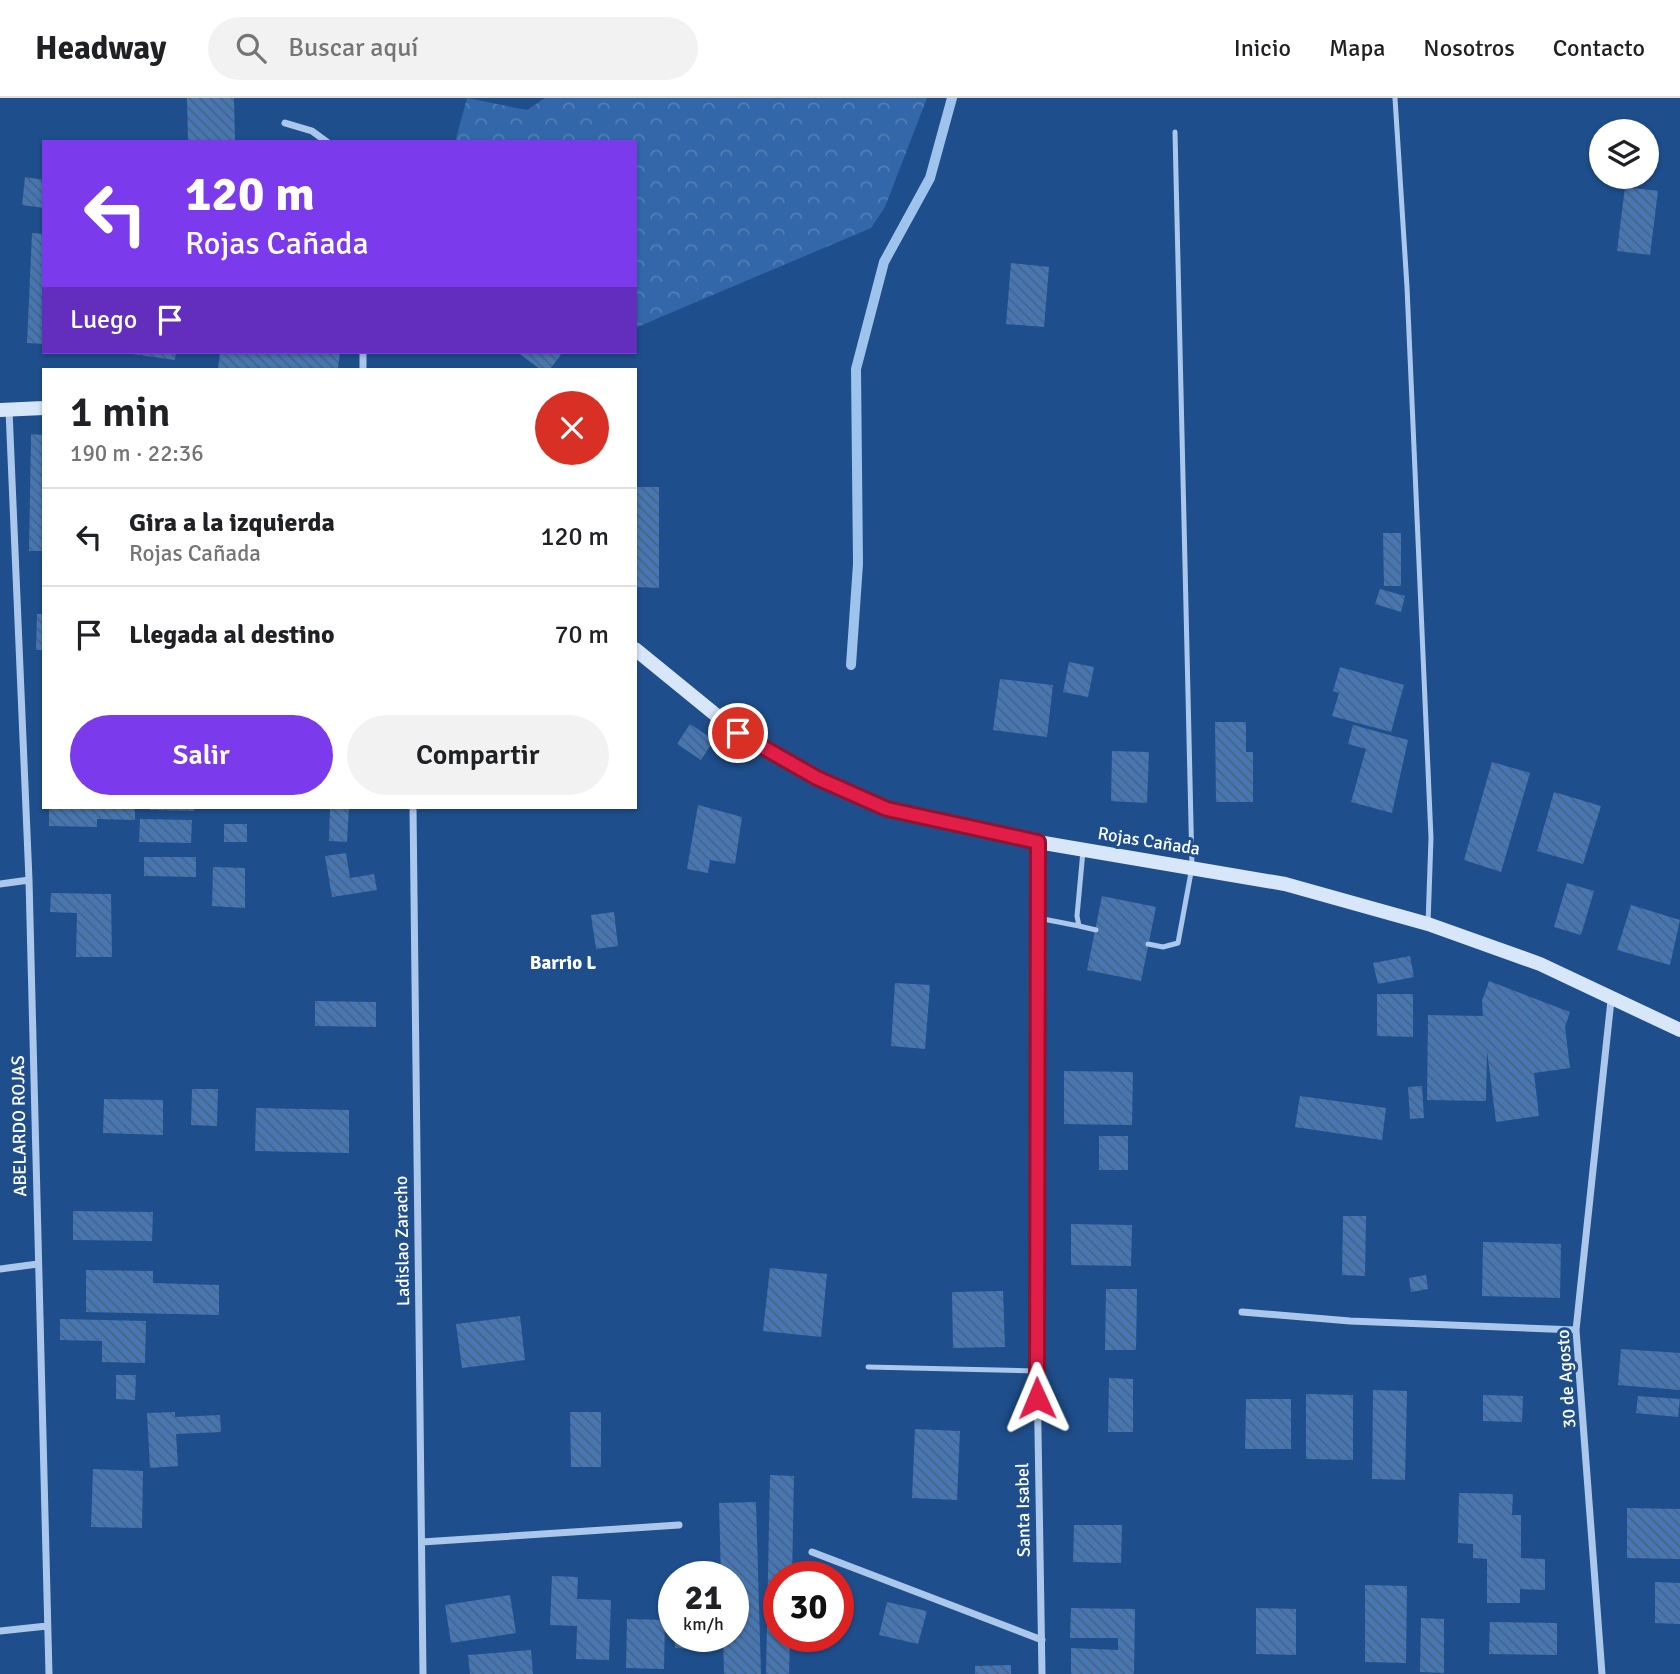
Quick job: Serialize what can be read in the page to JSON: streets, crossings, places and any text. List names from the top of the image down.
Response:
{
  "streets": {
    "main road": ["Rojas Cañada"],
    "street": [
      "ABELARDO ROJAS",
      "Ladislao Zaracho",
      "30 de Agosto",
      "Santa Isabel"
    ]
  },
  "crossings": [
    ["Rojas Cañada", "30 de Agosto"],
    ["Rojas Cañada", "Santa Isabel"]
  ],
  "districts": ["Barrio L"],
  "page": {
    "header": "Headway",
    "search": "Buscar aquí",
    "nav": [
      "Inicio",
      "Mapa",
      "Nosotros",
      "Contacto"
    ],
    "turn": ["120 m", "Rojas Cañada"],
    "then": "Luego",
    "heading": ["1 min", "190 m · 22:36"],
    "list": [
      {
        "name": "Gira a la izquierda",
        "note": "Rojas Cañada",
        "value": "120 m"
      },
      {
        "name": "Llegada al destino",
        "value": "70 m"
      }
    ],
    "buttons": ["Salir", "Compartir"],
    "speed": "21 km/h",
    "limit": "30"
  }
}
